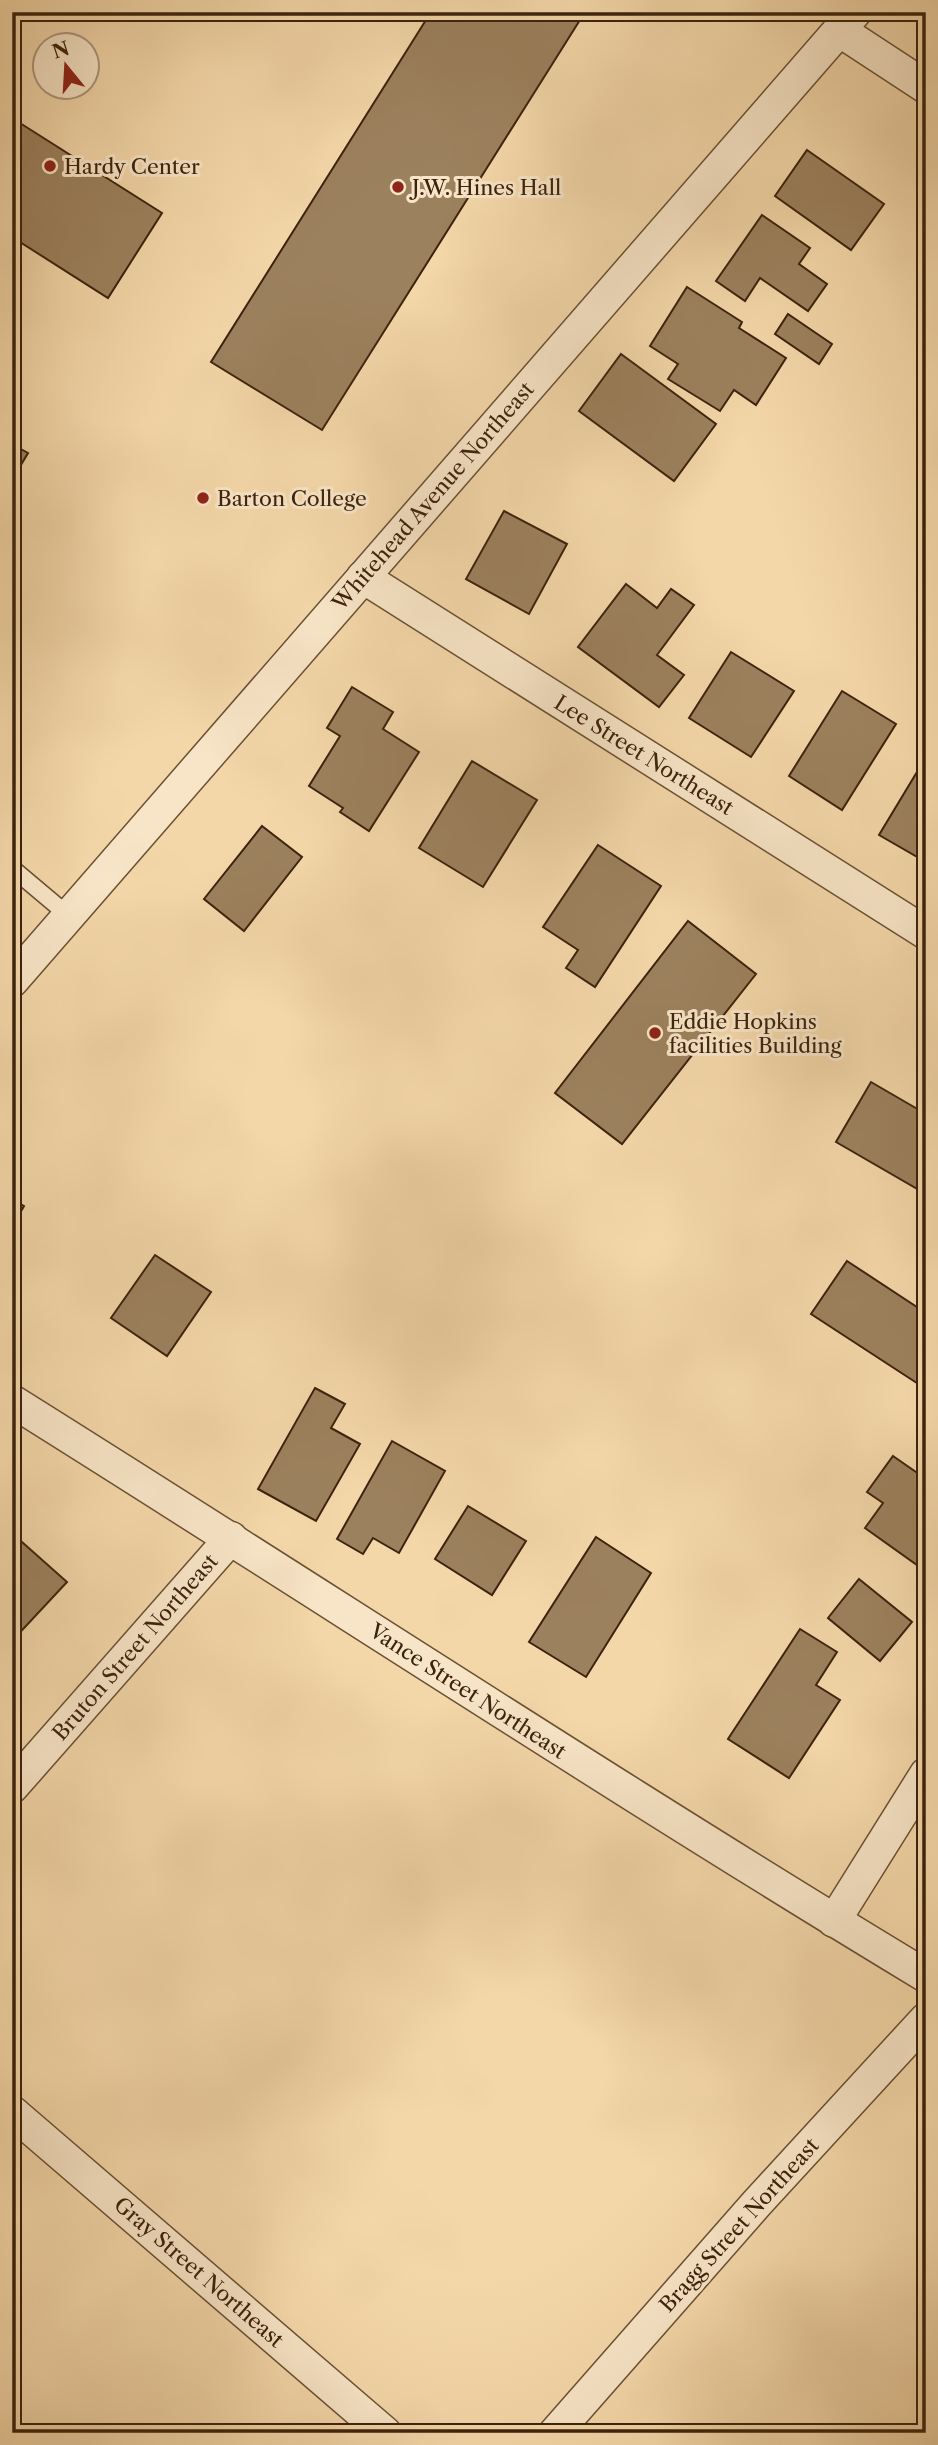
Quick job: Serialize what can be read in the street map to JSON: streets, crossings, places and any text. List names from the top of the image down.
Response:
{
  "streets": {
    "street": [
      "Whitehead Avenue Northeast",
      "Lee Street Northeast",
      "Bruton Street Northeast",
      "Vance Street Northeast",
      "Bragg Street Northeast",
      "Gray Street Northeast"
    ]
  },
  "crossings": [
    ["Whitehead Avenue Northeast", "Lee Street Northeast"],
    ["Bruton Street Northeast", "Vance Street Northeast"]
  ],
  "places": [
    "Hardy Center",
    "J.W. Hines Hall",
    "Barton College",
    "Eddie Hopkins facilities Building"
  ],
  "north": "top"
}
